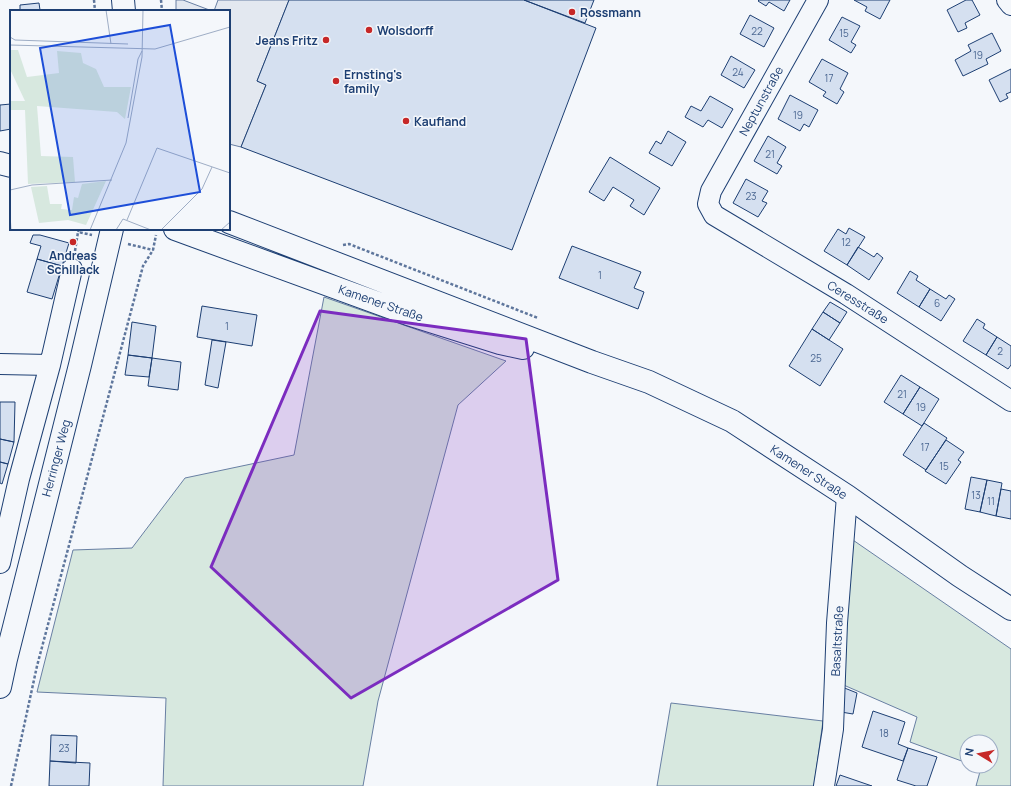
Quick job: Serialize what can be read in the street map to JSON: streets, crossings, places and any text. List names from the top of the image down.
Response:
{
  "streets": {
    "main road": ["Kamener Straße", "Herringer Weg"],
    "street": ["Neptunstraße", "Ceresstraße", "Basaltstraße"]
  },
  "crossings": [
    ["Neptunstraße", "Ceresstraße"],
    ["Kamener Straße", "Basaltstraße"]
  ],
  "places": [
    "Rossmann",
    "Wolsdorff",
    "Jeans Fritz",
    "Ernsting's family",
    "Kaufland",
    "Andreas Schillack"
  ],
  "house_numbers": [
    "22",
    "15",
    "19",
    "24",
    "17",
    "19",
    "21",
    "23",
    "12",
    "1",
    "6",
    "1",
    "2",
    "25",
    "21",
    "19",
    "17",
    "15",
    "13",
    "11",
    "18",
    "23"
  ],
  "north": "left"
}
